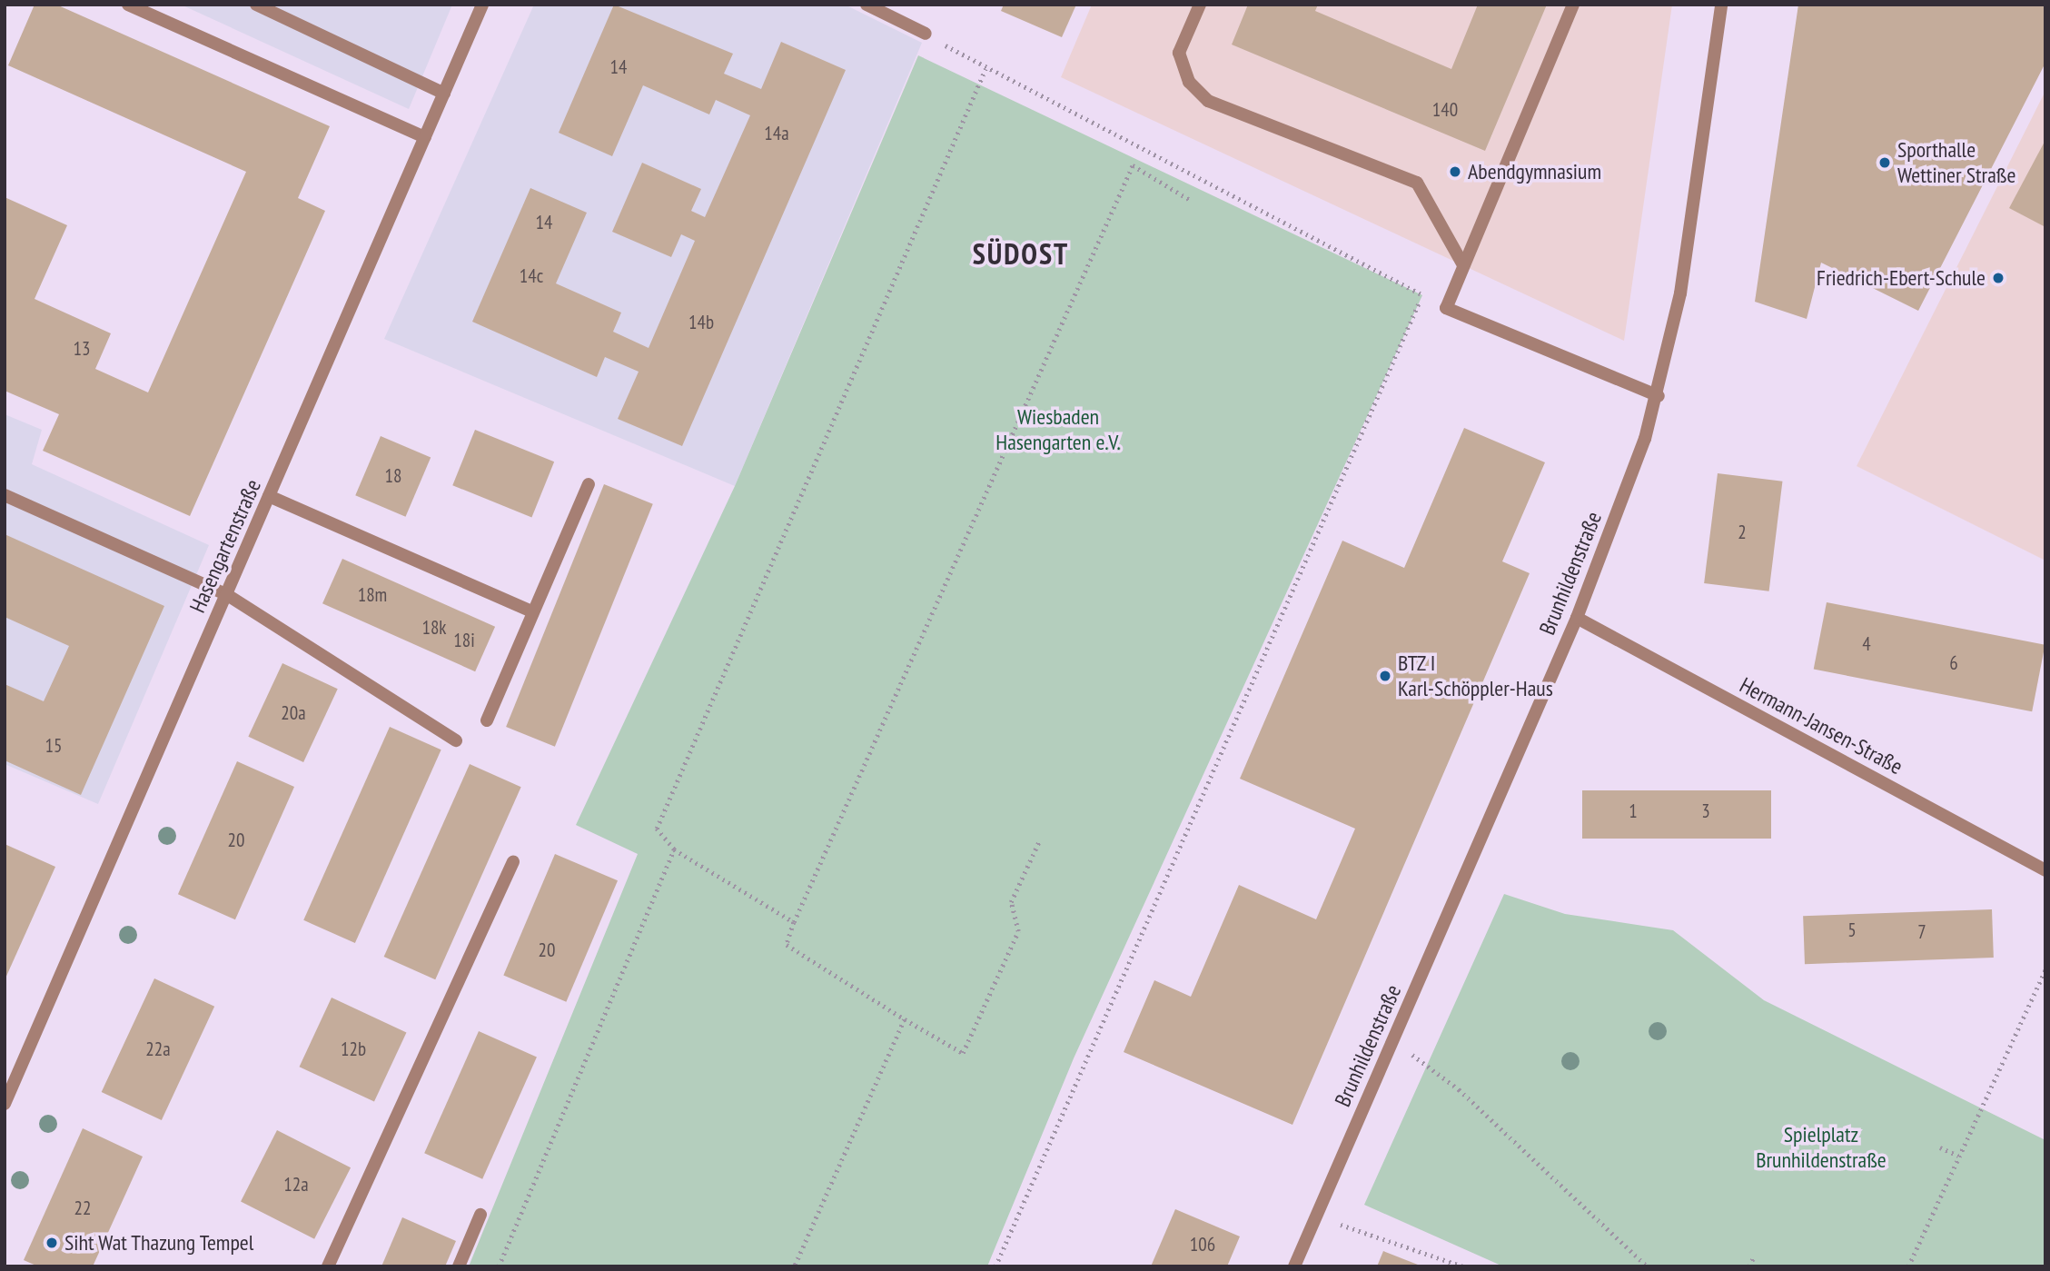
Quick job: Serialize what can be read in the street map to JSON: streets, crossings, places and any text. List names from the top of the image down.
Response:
{
  "streets": {
    "street": ["Hasengartenstraße", "Brunhildenstraße", "Hermann-Jansen-Straße"]
  },
  "crossings": [
    ["Brunhildenstraße", "Hermann-Jansen-Straße"]
  ],
  "districts": ["SÜDOST"],
  "parks": ["Wiesbaden Hasengarten e.V.", "Spielplatz Brunhildenstraße"],
  "places": [
    "Sporthalle Wettiner Straße",
    "Abendgymnasium",
    "Friedrich-Ebert-Schule",
    "BTZ I Karl-Schöppler-Haus",
    "Siht Wat Thazung Tempel"
  ],
  "house_numbers": [
    "14",
    "140",
    "14a",
    "14",
    "14c",
    "14b",
    "13",
    "18",
    "2",
    "18m",
    "18k",
    "18i",
    "4",
    "6",
    "20a",
    "15",
    "1",
    "3",
    "20",
    "5",
    "7",
    "20",
    "22a",
    "12b",
    "12a",
    "22",
    "106"
  ]
}
